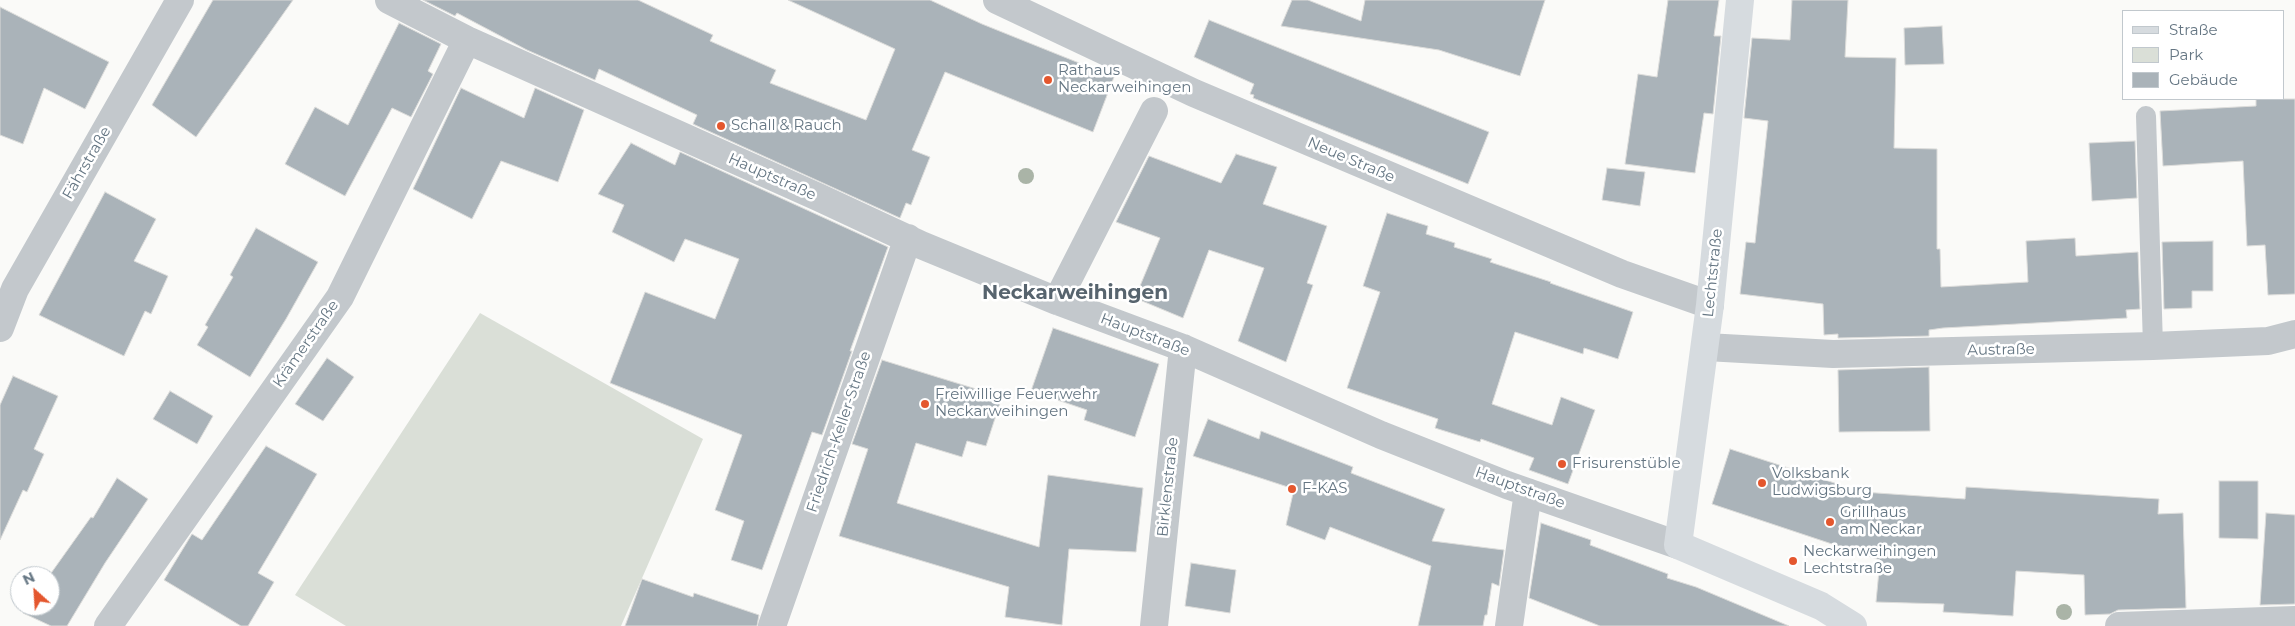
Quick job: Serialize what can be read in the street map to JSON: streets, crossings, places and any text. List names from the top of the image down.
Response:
{
  "streets": {
    "street": [
      "Neue Straße",
      "Fährstraße",
      "Hauptstraße",
      "Lechtstraße",
      "Krämerstraße",
      "Austraße",
      "Friedrich-Keller-Straße",
      "Birklenstraße"
    ]
  },
  "crossings": [
    ["Neue Straße", "Lechtstraße"],
    ["Hauptstraße", "Lechtstraße"],
    ["Hauptstraße", "Krämerstraße"],
    ["Hauptstraße", "Friedrich-Keller-Straße"],
    ["Hauptstraße", "Birklenstraße"],
    ["Lechtstraße", "Austraße"]
  ],
  "districts": ["Neckarweihingen"],
  "places": [
    "Rathaus Neckarweihingen",
    "Schall & Rauch",
    "Freiwillige Feuerwehr Neckarweihingen",
    "Frisurenstüble",
    "Volksbank Ludwigsburg",
    "F-KAS",
    "Grillhaus am Neckar",
    "Neckarweihingen Lechtstraße"
  ],
  "legend": ["Straße", "Park", "Gebäude"],
  "north": "top left"
}
